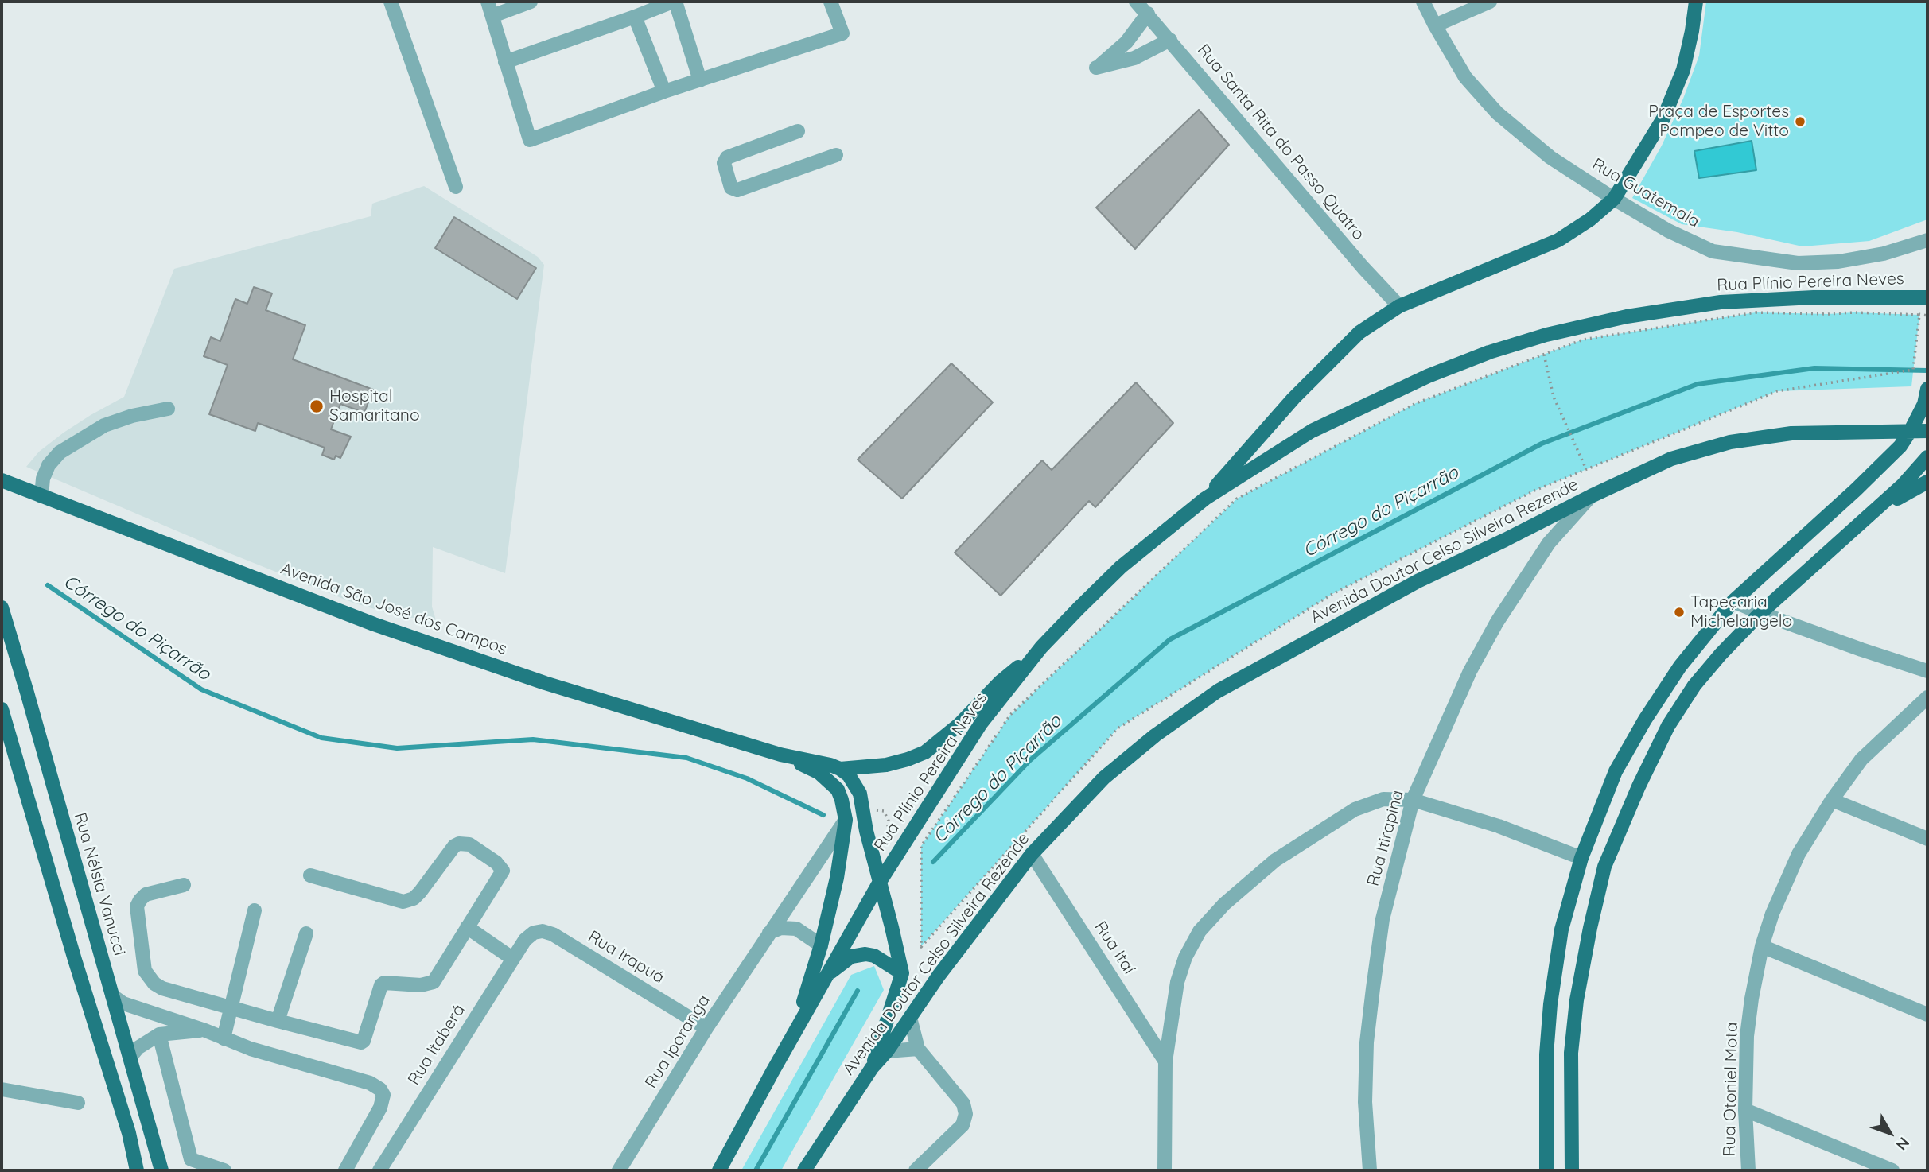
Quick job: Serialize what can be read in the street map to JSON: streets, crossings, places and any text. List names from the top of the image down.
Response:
{
  "streets": {
    "main road": [
      "Rua Plínio Pereira Neves",
      "Avenida Doutor Celso Silveira Rezende",
      "Avenida São José dos Campos",
      "Rua Nélsia Vanucci"
    ],
    "street": [
      "Rua Santa Rita do Passo Quatro",
      "Rua Guatemala",
      "Rua Itirapina",
      "Rua Itaí",
      "Rua Irapuá",
      "Rua Iporanga",
      "Rua Itaberá",
      "Rua Otoniel Mota"
    ]
  },
  "crossings": [
    ["Rua Plínio Pereira Neves", "Avenida São José dos Campos"],
    ["Avenida Doutor Celso Silveira Rezende", "Rua Itirapina"],
    ["Avenida Doutor Celso Silveira Rezende", "Rua Itaí"],
    ["Avenida São José dos Campos", "Rua Iporanga"],
    ["Rua Irapuá", "Rua Iporanga"],
    ["Rua Irapuá", "Rua Itaberá"]
  ],
  "water": ["Córrego do Piçarrão"],
  "places": ["Praça de Esportes Pompeo de Vitto", "Hospital Samaritano", "Tapeçaria Michelangelo"],
  "north": "bottom right"
}
